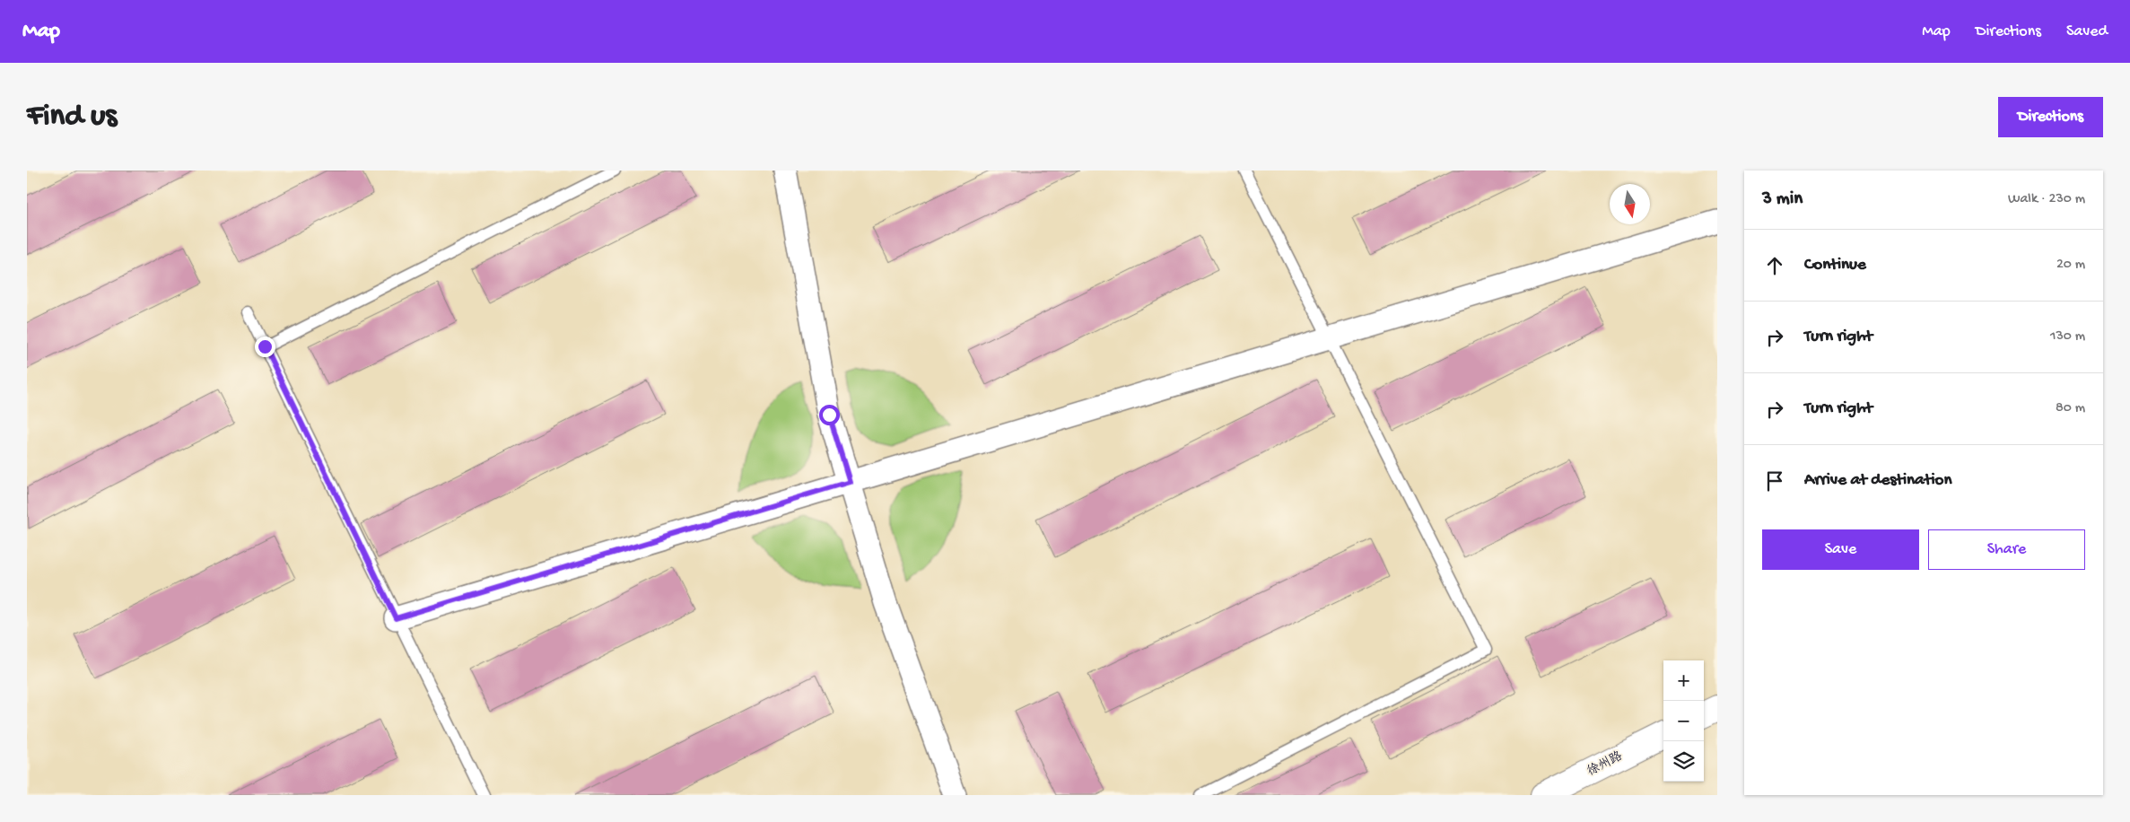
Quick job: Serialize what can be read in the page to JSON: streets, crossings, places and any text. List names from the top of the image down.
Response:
{
  "streets": {
    "street": ["徐州路"]
  },
  "north": "bottom",
  "page": {
    "header": "Map",
    "nav": ["Map", "Directions", "Saved"],
    "buttons": [
      "Directions",
      ["Save", "Share"]
    ],
    "title": "Find us",
    "heading": ["3 min", "Walk · 230 m"],
    "list": [
      ["Continue", "20 m"],
      ["Turn right", "130 m"],
      ["Turn right", "80 m"],
      "Arrive at destination"
    ],
    "map_buttons": ["+", "−"]
  }
}
